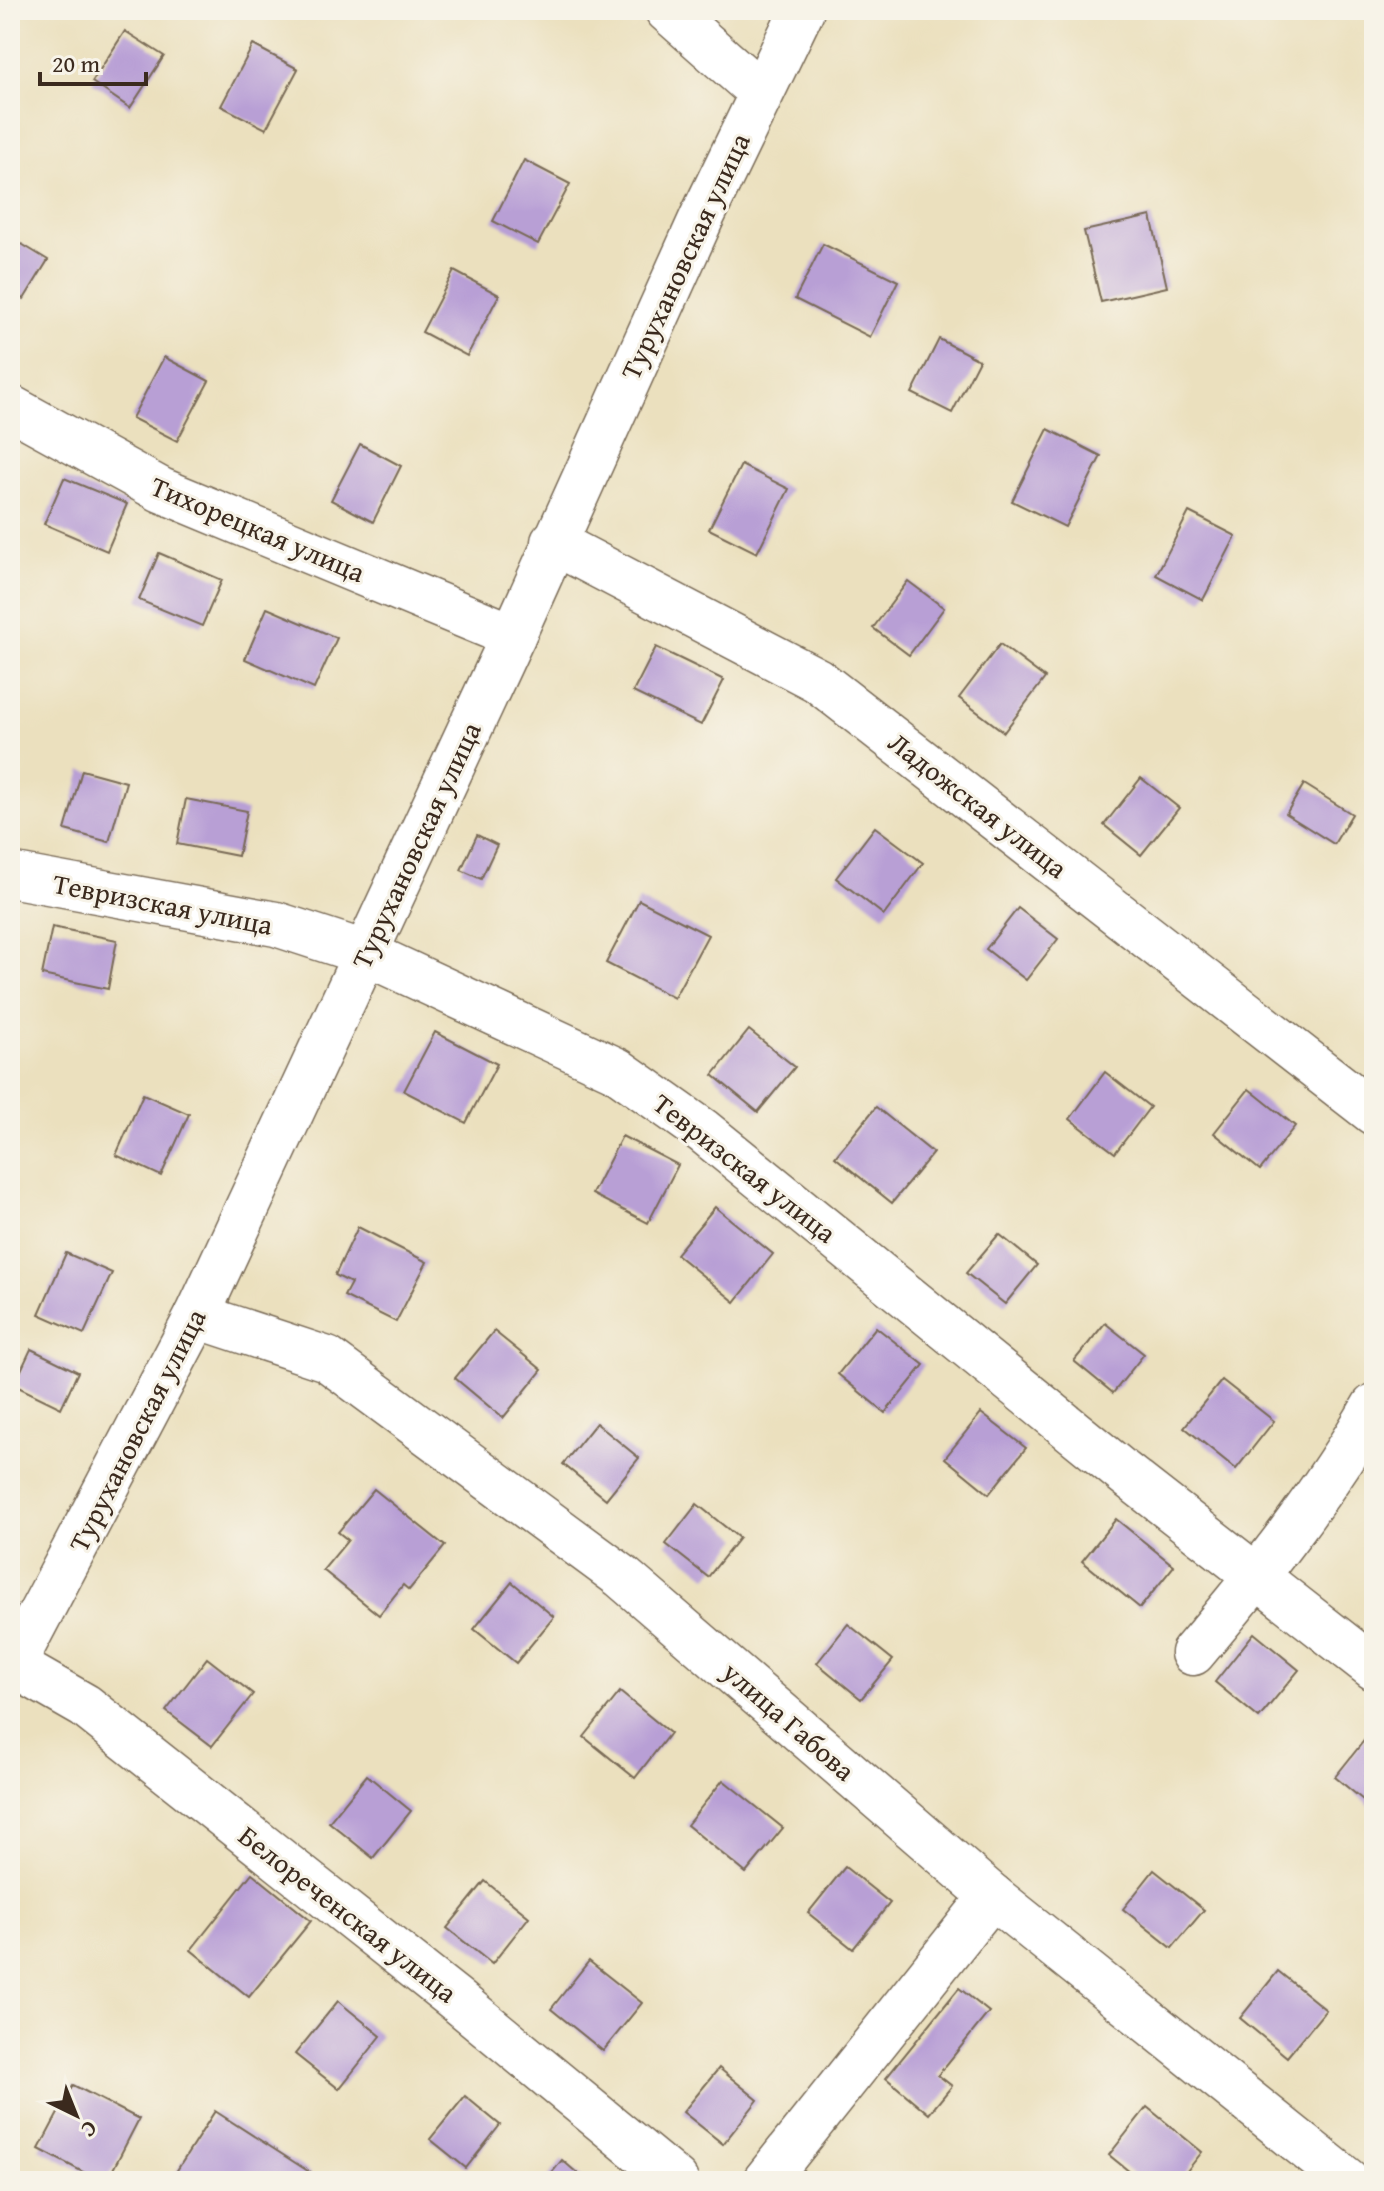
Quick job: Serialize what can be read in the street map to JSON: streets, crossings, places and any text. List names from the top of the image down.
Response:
{
  "streets": {
    "street": [
      "Турухановская улица",
      "Тихорецкая улица",
      "Ладожская улица",
      "Тевризская улица",
      "улица Габова",
      "Белореченская улица"
    ]
  },
  "crossings": [
    ["Турухановская улица", "Тихорецкая улица"],
    ["Турухановская улица", "Ладожская улица"],
    ["Турухановская улица", "Тевризская улица"],
    ["Турухановская улица", "улица Габова"],
    ["Турухановская улица", "Белореченская улица"]
  ],
  "scale_bar": "20 m",
  "north": "bottom right"
}
